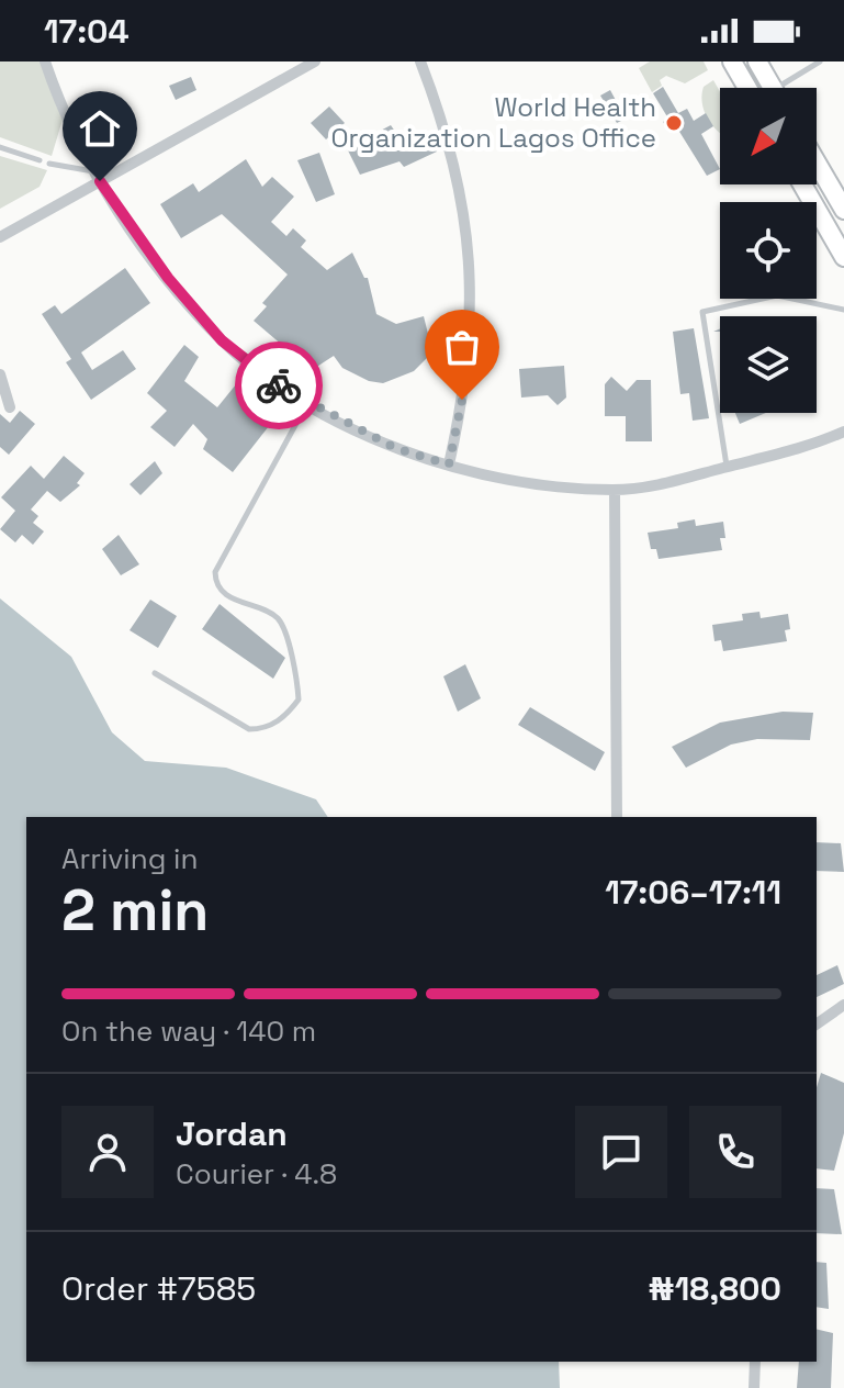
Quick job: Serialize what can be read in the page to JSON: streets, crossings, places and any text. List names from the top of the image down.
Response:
{
  "places": ["World Health Organization Lagos Office"],
  "north": "bottom left",
  "page": {
    "status": "17:04",
    "heading": ["2 min", "Arriving in", "17:06–17:11"],
    "panel": [
      "Jordan",
      "Courier · 4.8",
      "Order #7585",
      "₦18,800"
    ],
    "bar": "On the way · 140 m"
  }
}
